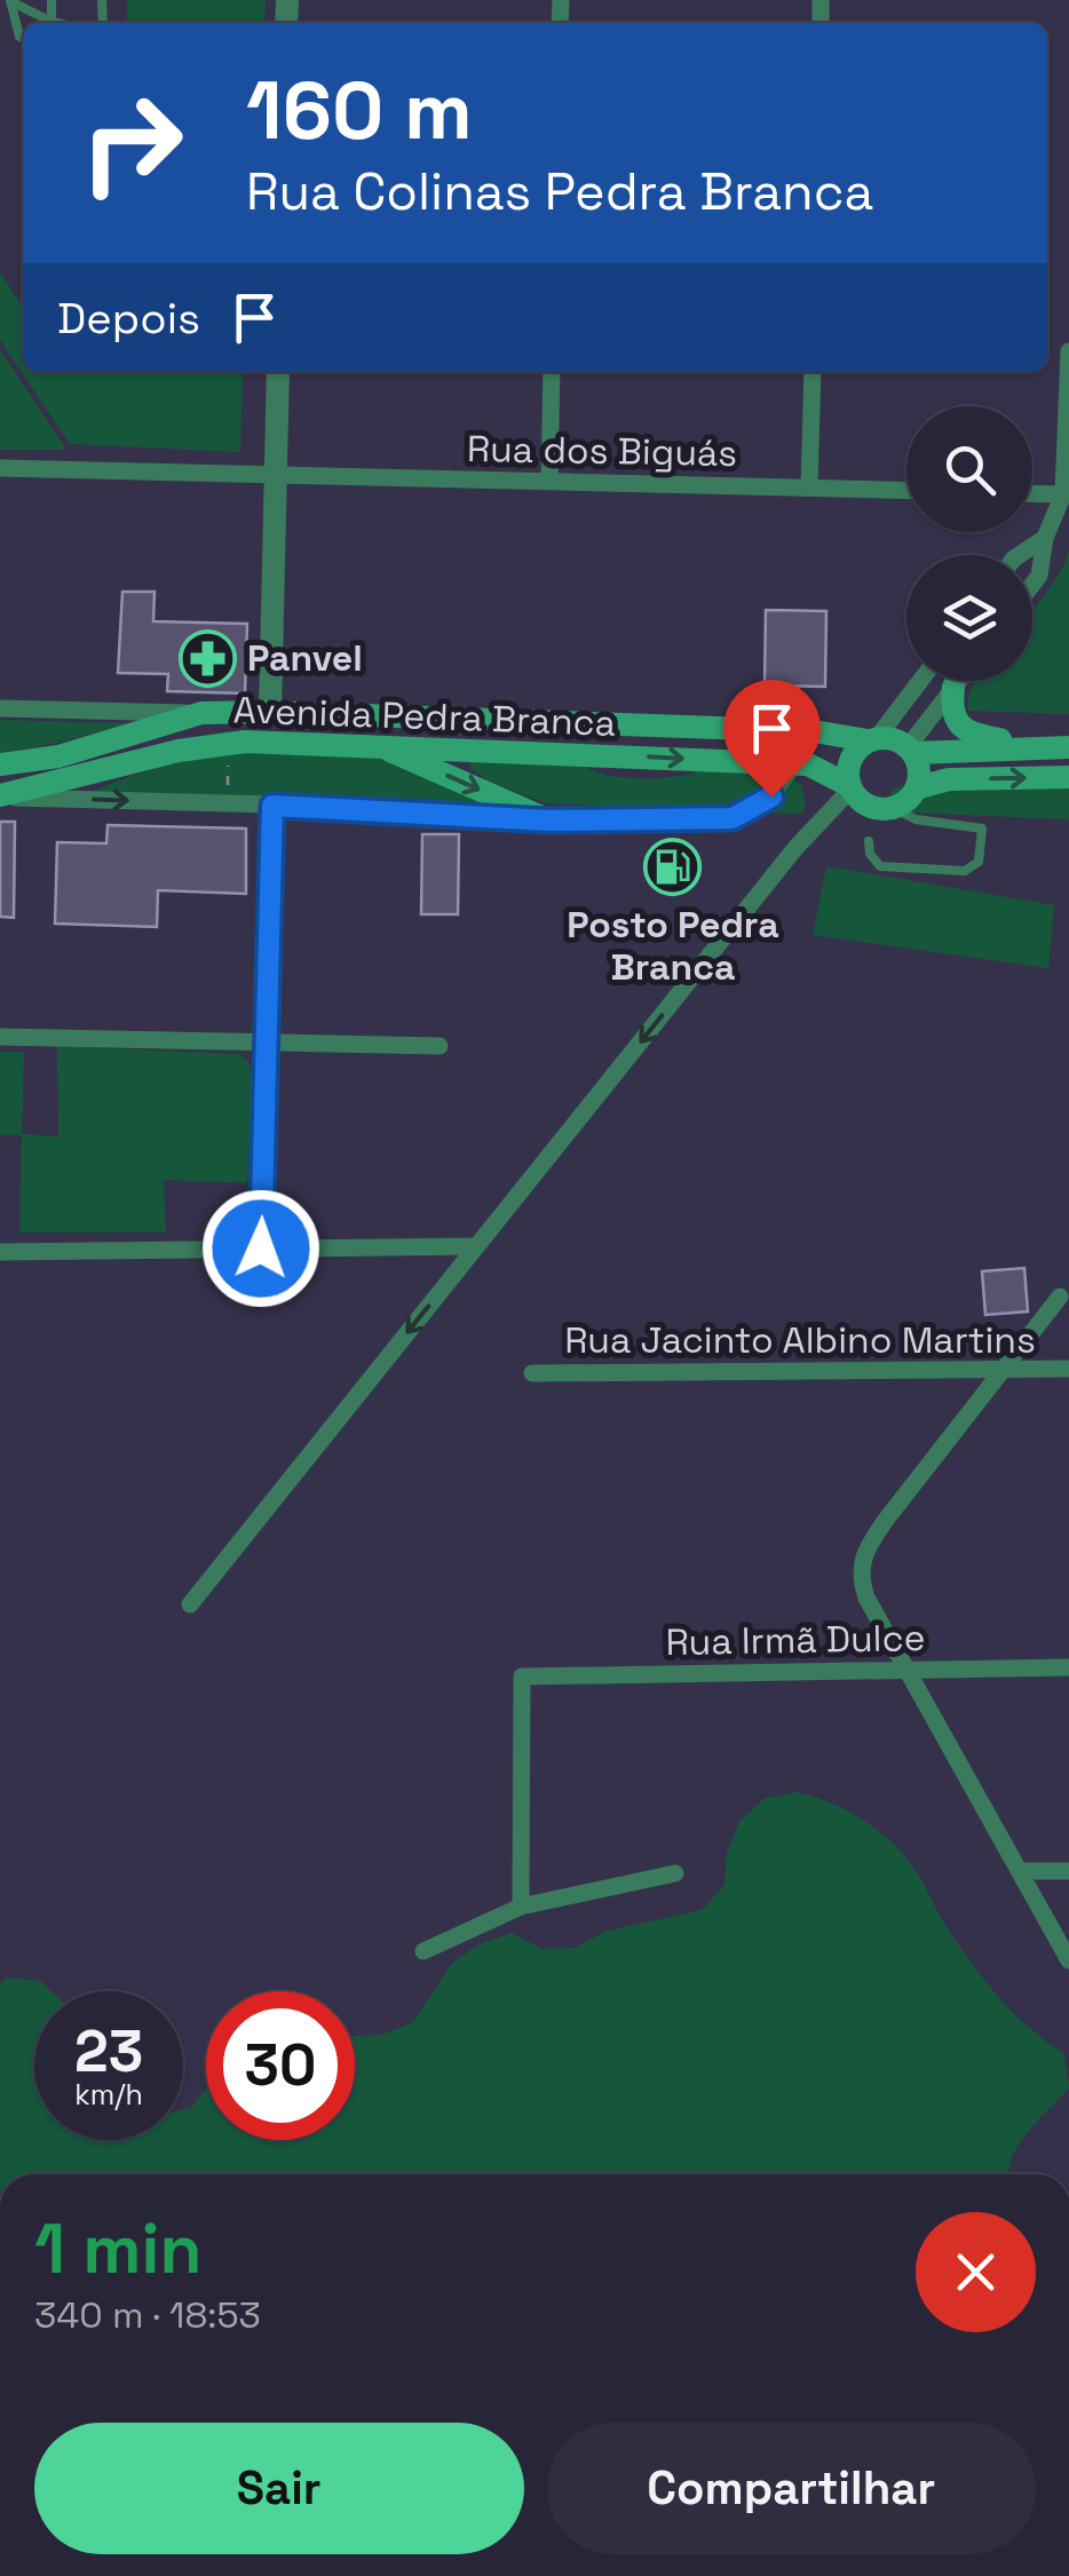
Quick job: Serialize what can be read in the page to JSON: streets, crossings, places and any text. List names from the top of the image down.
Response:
{
  "streets": {
    "main road": ["Avenida Pedra Branca"],
    "street": ["Rua dos Biguás", "Rua Jacinto Albino Martins", "Rua Irmã Dulce"]
  },
  "places": {
    "pharmacy": ["Panvel"],
    "fuel station": ["Posto Pedra Branca"]
  },
  "page": {
    "turn": ["160 m", "Rua Colinas Pedra Branca"],
    "then": "Depois",
    "speed": "23 km/h",
    "limit": "30",
    "heading": ["1 min", "340 m · 18:53"],
    "buttons": ["Sair", "Compartilhar"]
  }
}
